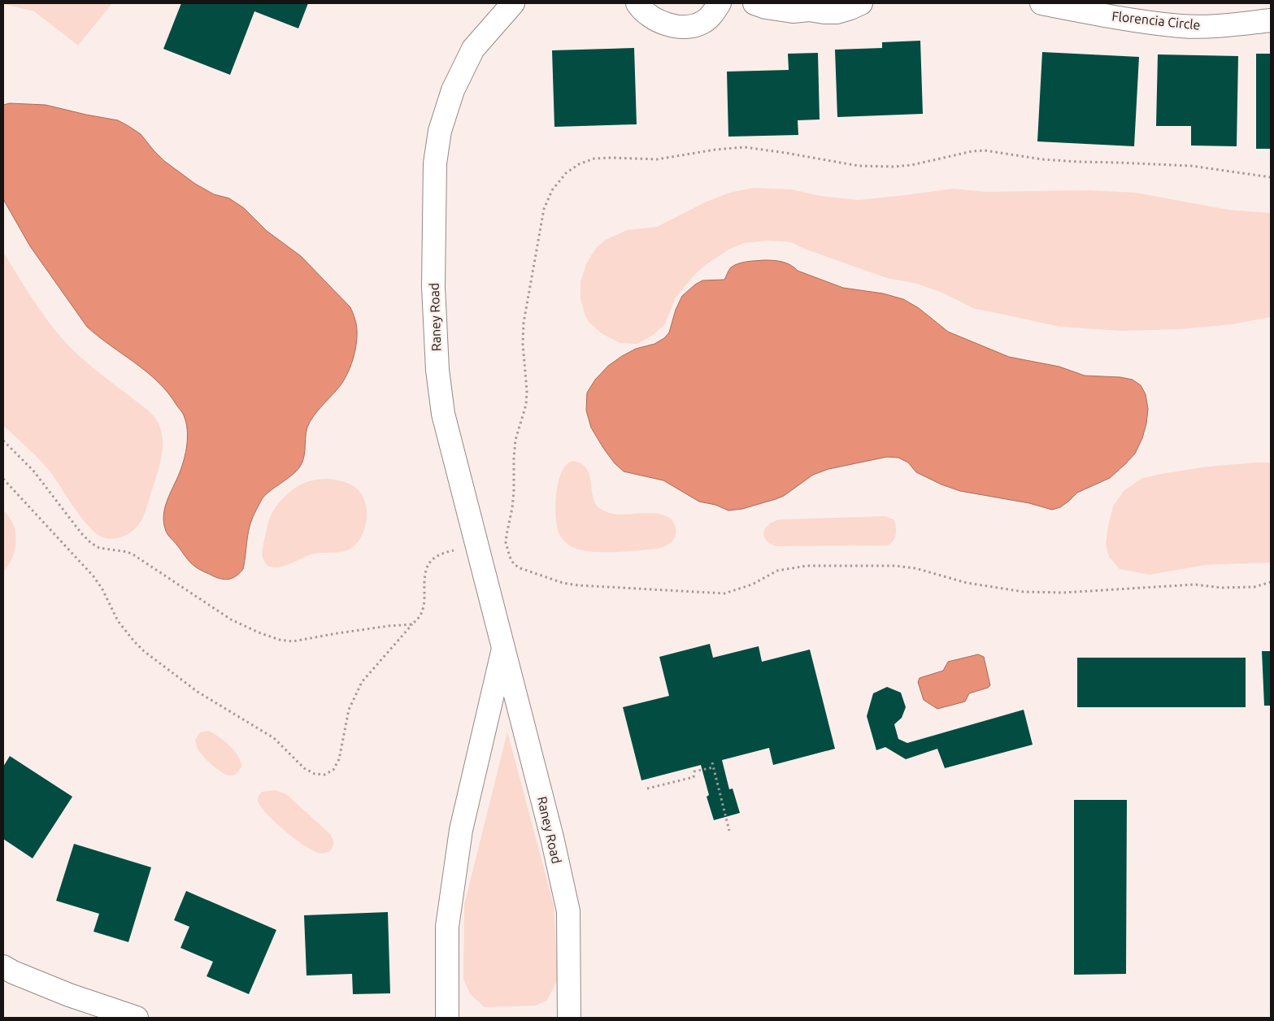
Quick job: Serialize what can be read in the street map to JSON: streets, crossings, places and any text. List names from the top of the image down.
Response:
{
  "streets": {
    "street": ["Florencia Circle", "Raney Road"]
  }
}
